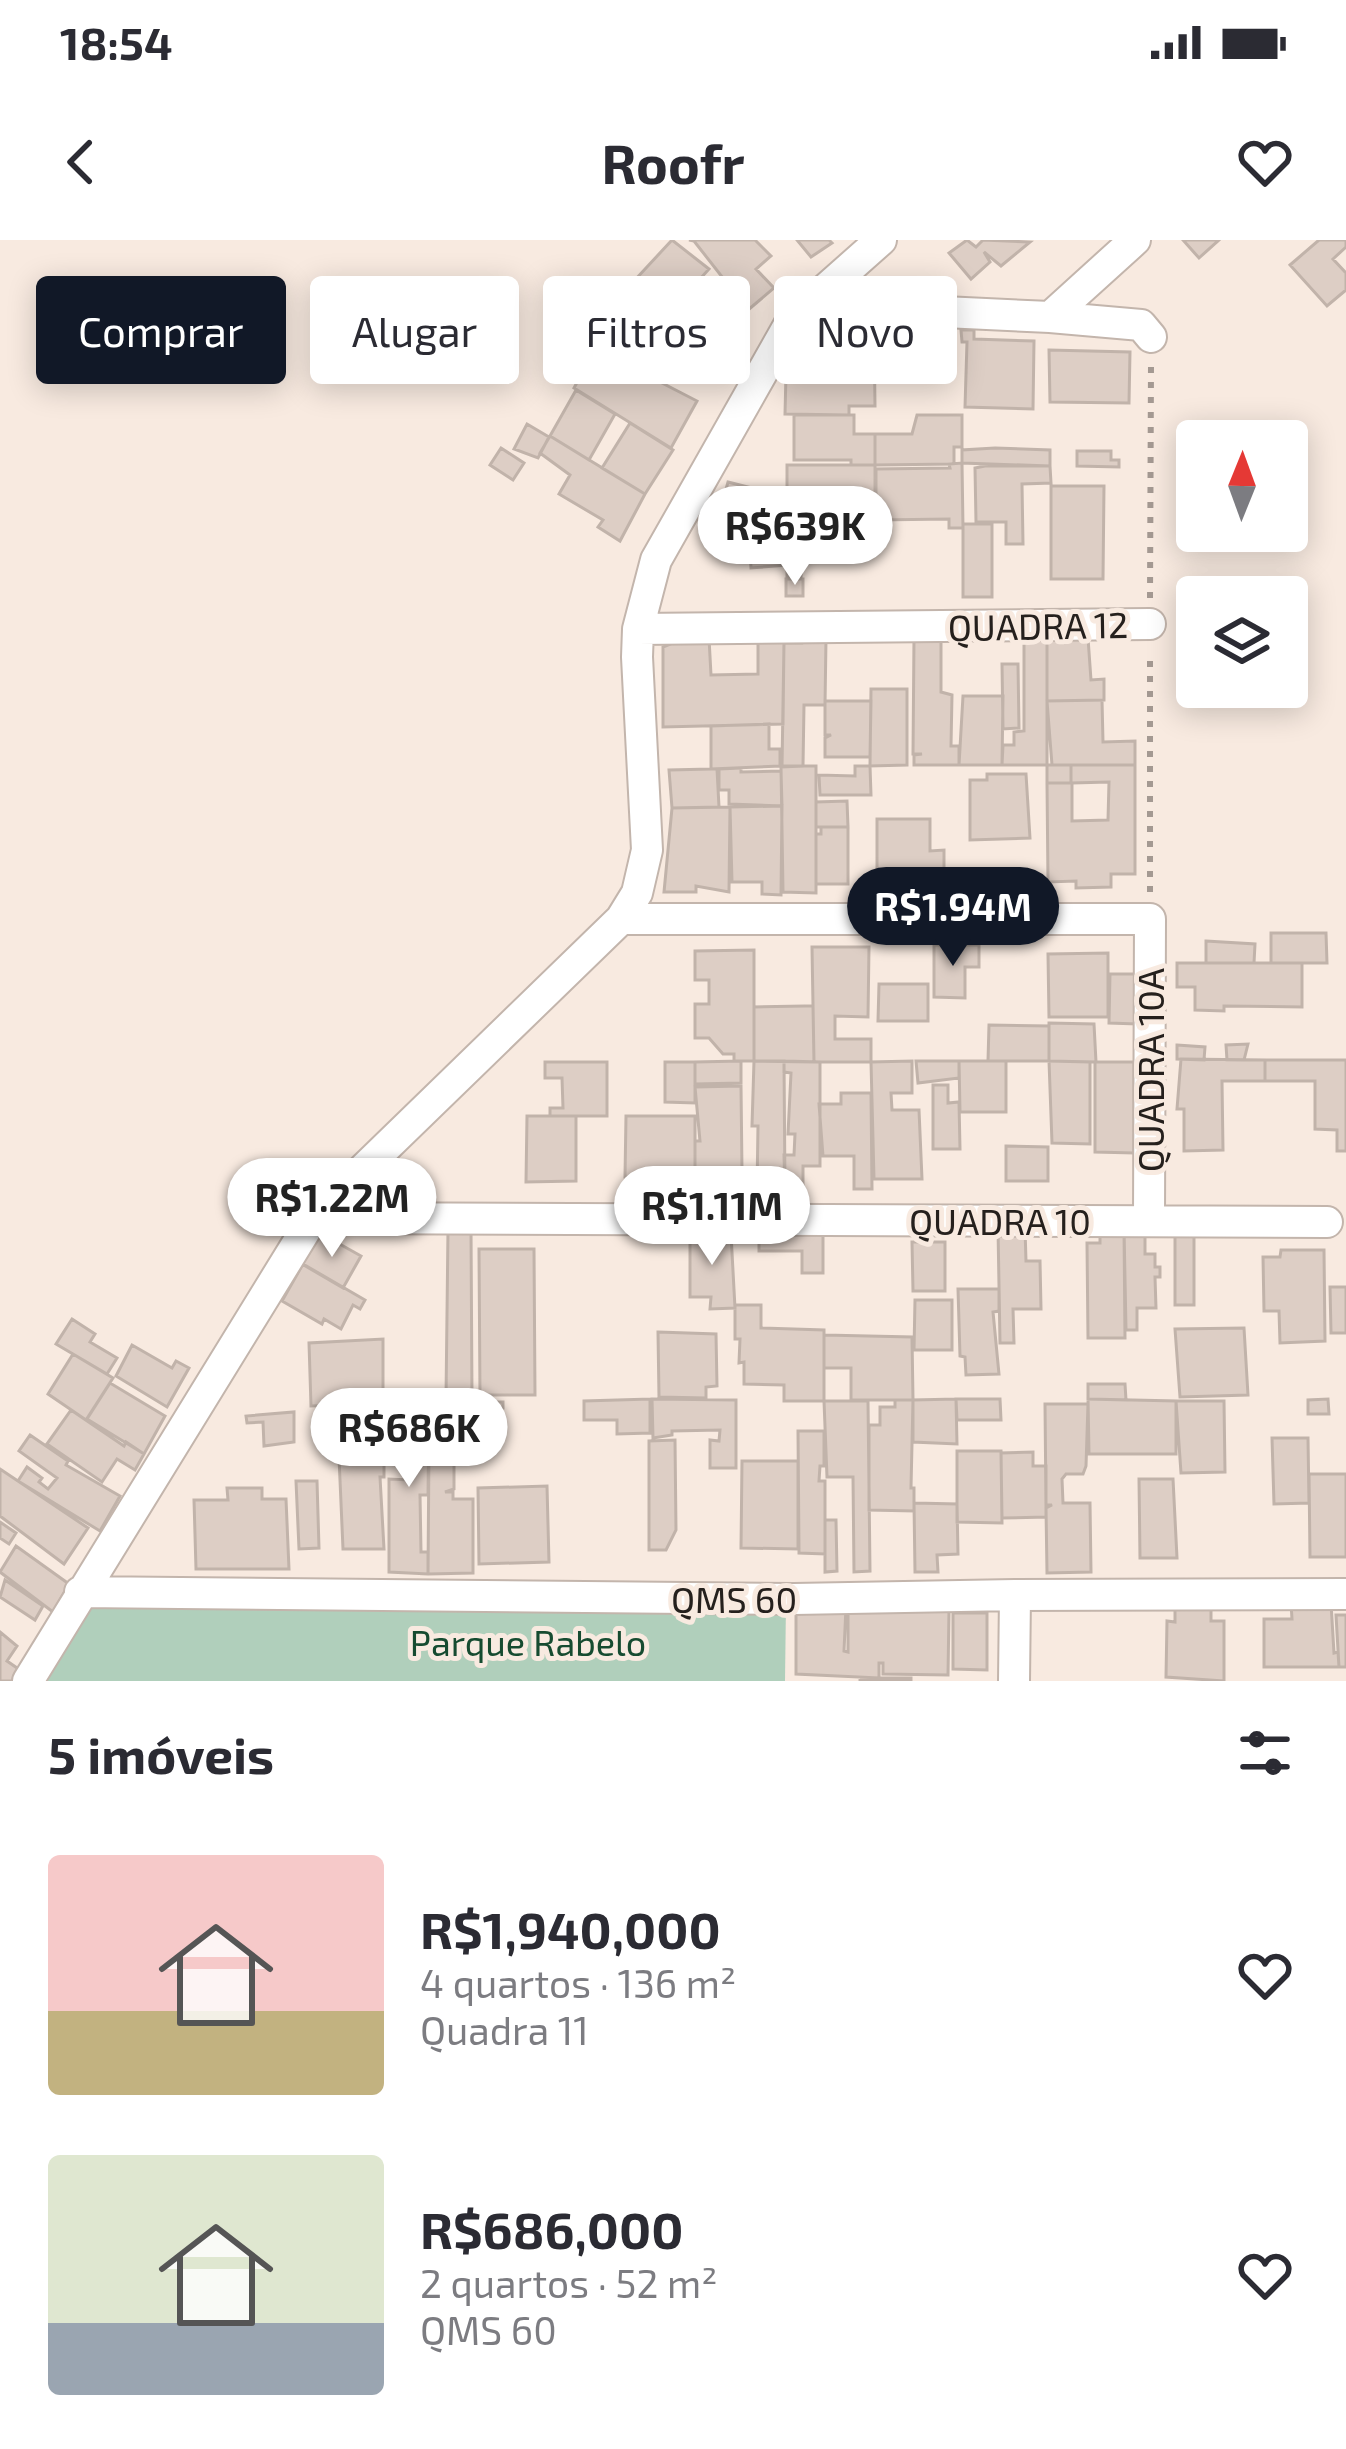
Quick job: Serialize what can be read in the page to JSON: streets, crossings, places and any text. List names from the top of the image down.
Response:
{
  "streets": {
    "street": [
      "QUADRA 12",
      "QUADRA 10A",
      "QUADRA 10",
      "QMS 60"
    ]
  },
  "crossings": [
    ["QUADRA 10A", "QUADRA 10"]
  ],
  "parks": ["Parque Rabelo"],
  "north": "top",
  "page": {
    "status": "18:54",
    "header": "Roofr",
    "chip": [
      "Comprar",
      "Alugar",
      "Filtros",
      "Novo"
    ],
    "price": [
      "R$639K",
      "R$1.94M",
      "R$1.22M",
      "R$1.11M",
      "R$686K"
    ],
    "heading": "5 imóveis",
    "list": [
      {
        "name": "R$1,940,000",
        "note": "4 quartos · 136 m² · Quadra 11"
      },
      {
        "name": "R$686,000",
        "note": "2 quartos · 52 m² · QMS 60"
      }
    ]
  }
}
